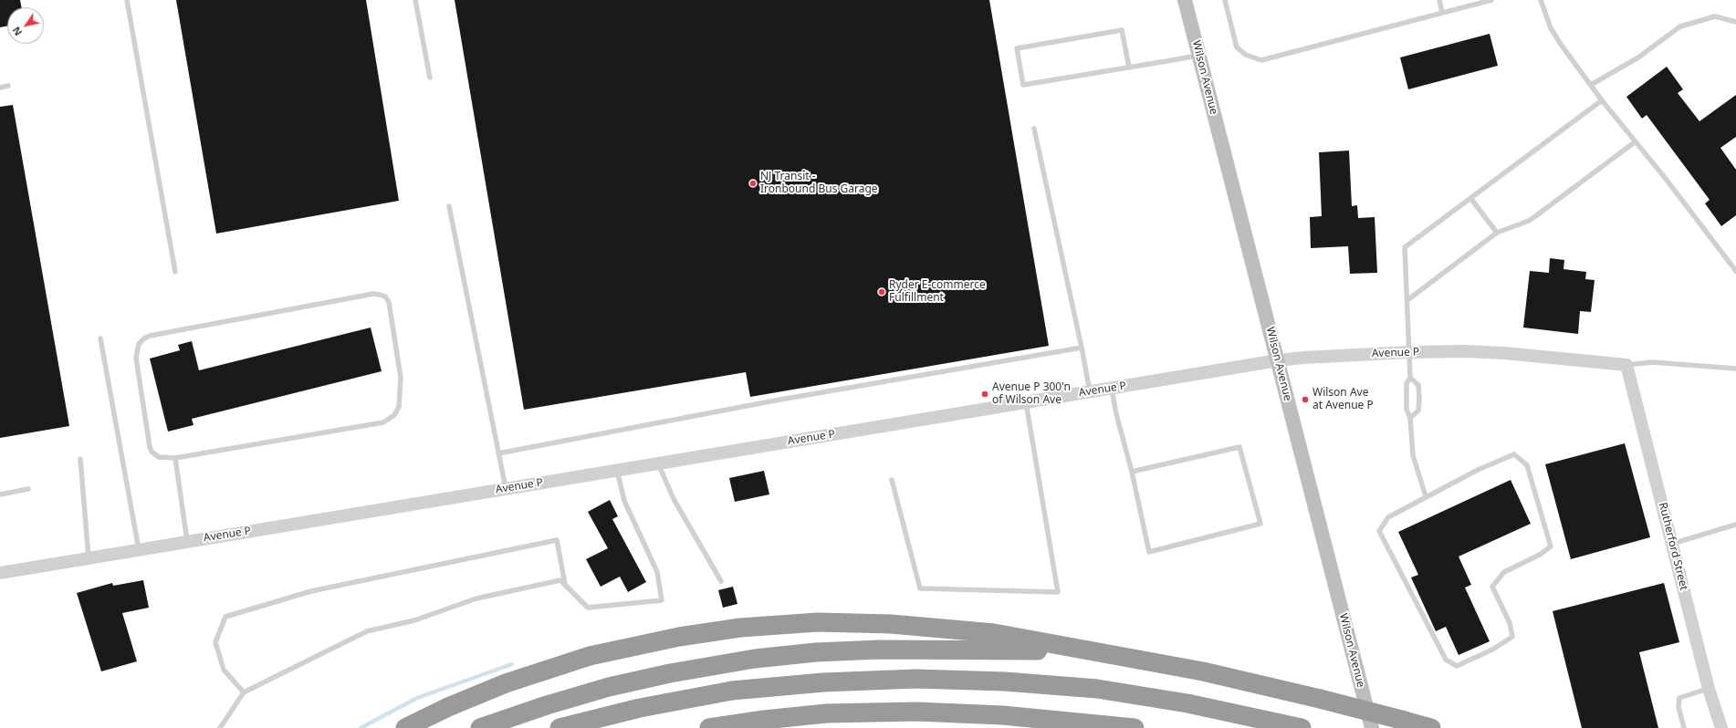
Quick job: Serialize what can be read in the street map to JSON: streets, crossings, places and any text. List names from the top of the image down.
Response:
{
  "streets": {
    "main road": ["Wilson Avenue"],
    "street": ["Avenue P", "Rutherford Street"]
  },
  "crossings": [
    ["Wilson Avenue", "Avenue P"],
    ["Avenue P", "Rutherford Street"]
  ],
  "places": [
    "NJ Transit - Ironbound Bus Garage",
    "Ryder E-commerce Fulfillment",
    "Avenue P 300'n of Wilson Ave",
    "Wilson Ave at Avenue P"
  ],
  "north": "bottom left"
}
